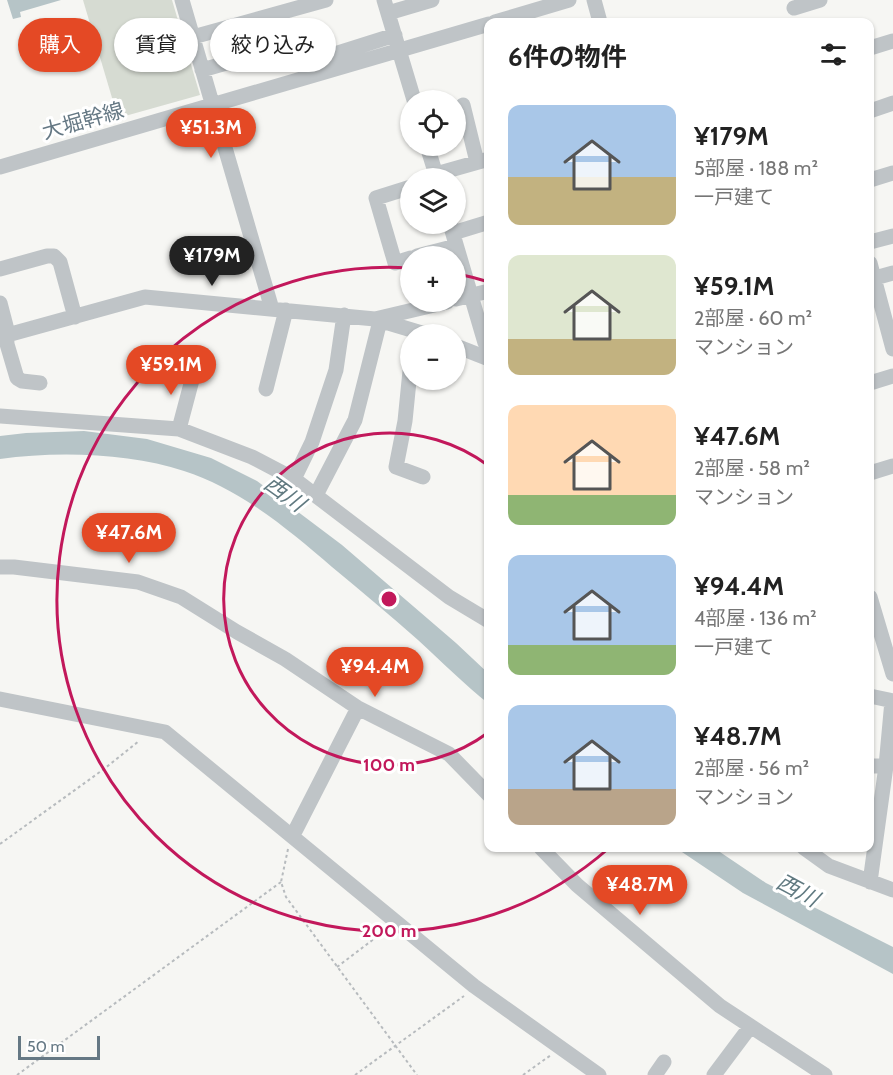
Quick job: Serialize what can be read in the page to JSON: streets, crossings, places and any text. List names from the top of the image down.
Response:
{
  "streets": {
    "street": ["大堀幹線"]
  },
  "water": ["西川"],
  "scale_bar": "50 m",
  "page": {
    "chip": ["購入", "賃貸", "絞り込み"],
    "heading": "6件の物件",
    "map_buttons": ["+", "−"],
    "list": [
      {
        "name": "¥179M",
        "note": "5部屋 · 188 m² · 一戸建て"
      },
      {
        "name": "¥59.1M",
        "note": "2部屋 · 60 m² · マンション"
      },
      {
        "name": "¥47.6M",
        "note": "2部屋 · 58 m² · マンション"
      },
      {
        "name": "¥94.4M",
        "note": "4部屋 · 136 m² · 一戸建て"
      },
      {
        "name": "¥48.7M",
        "note": "2部屋 · 56 m² · マンション"
      }
    ],
    "price": [
      "¥51.3M",
      "¥179M",
      "¥59.1M",
      "¥47.6M",
      "¥94.4M",
      "¥48.7M"
    ],
    "scale": "50 m"
  },
  "rings": ["100 m", "200 m"]
}
